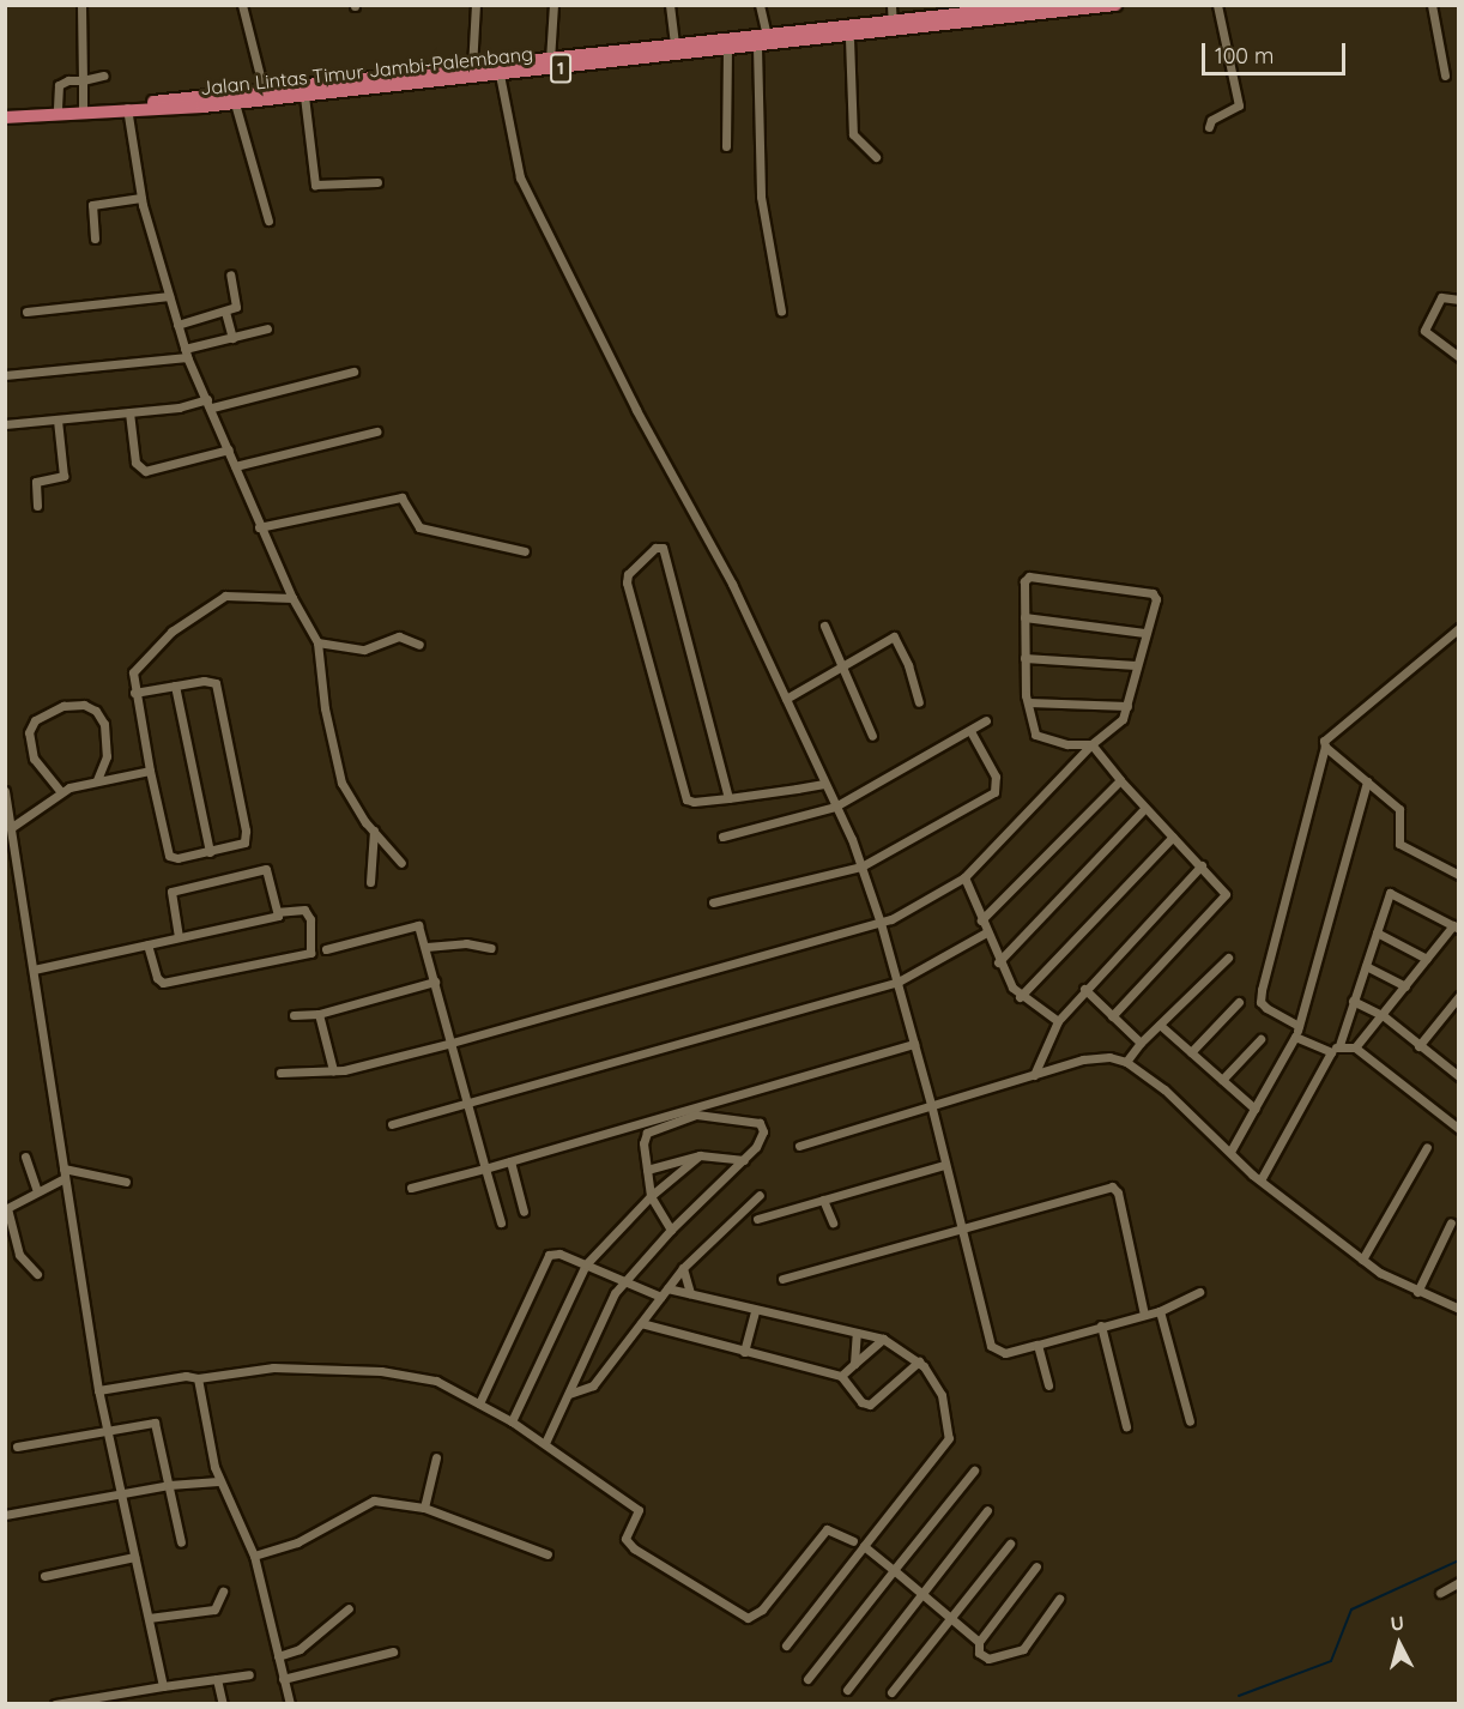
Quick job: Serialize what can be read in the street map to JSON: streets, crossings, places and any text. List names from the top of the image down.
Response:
{
  "streets": {
    "highway": ["1", "Jalan Lintas Timur Jambi-Palembang"]
  },
  "scale_bar": "100 m",
  "north": "top"
}
